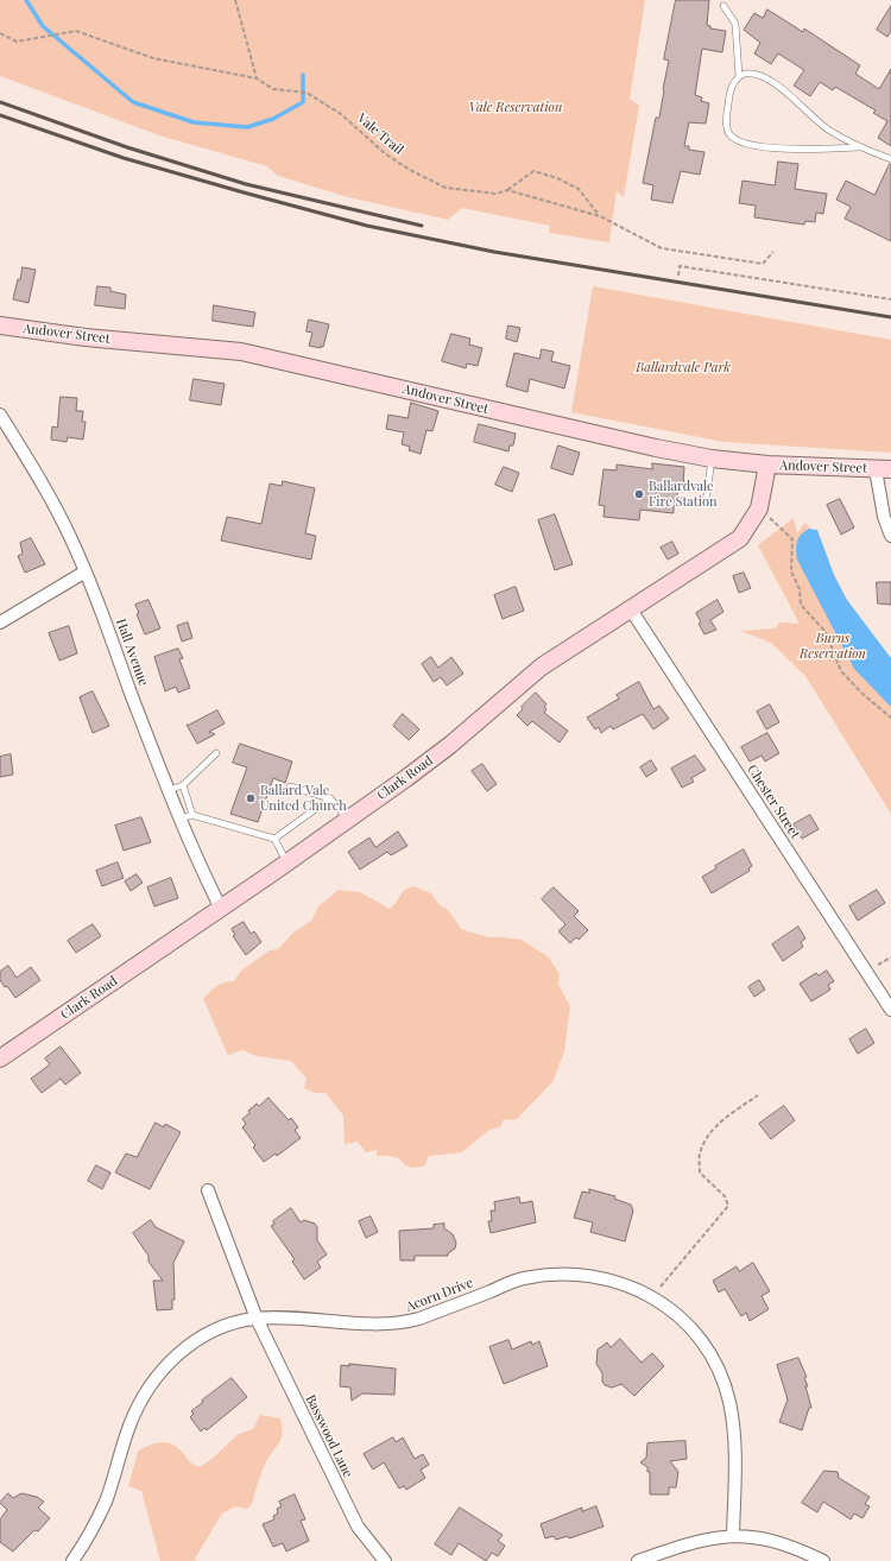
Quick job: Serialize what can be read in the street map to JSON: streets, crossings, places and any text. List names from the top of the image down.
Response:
{
  "streets": {
    "main road": ["Andover Street", "Clark Road"],
    "street": [
      "Hall Avenue",
      "Chester Street",
      "Acorn Drive",
      "Basswood Lane"
    ],
    "path": ["Vale Trail"]
  },
  "crossings": [
    ["Andover Street", "Clark Road"],
    ["Hall Avenue", "Clark Road"],
    ["Clark Road", "Chester Street"],
    ["Acorn Drive", "Basswood Lane"]
  ],
  "parks": ["Vale Reservation", "Ballardvale Park", "Burns Reservation"],
  "places": ["Ballardvale Fire Station", "Ballard Vale United Church"]
}
